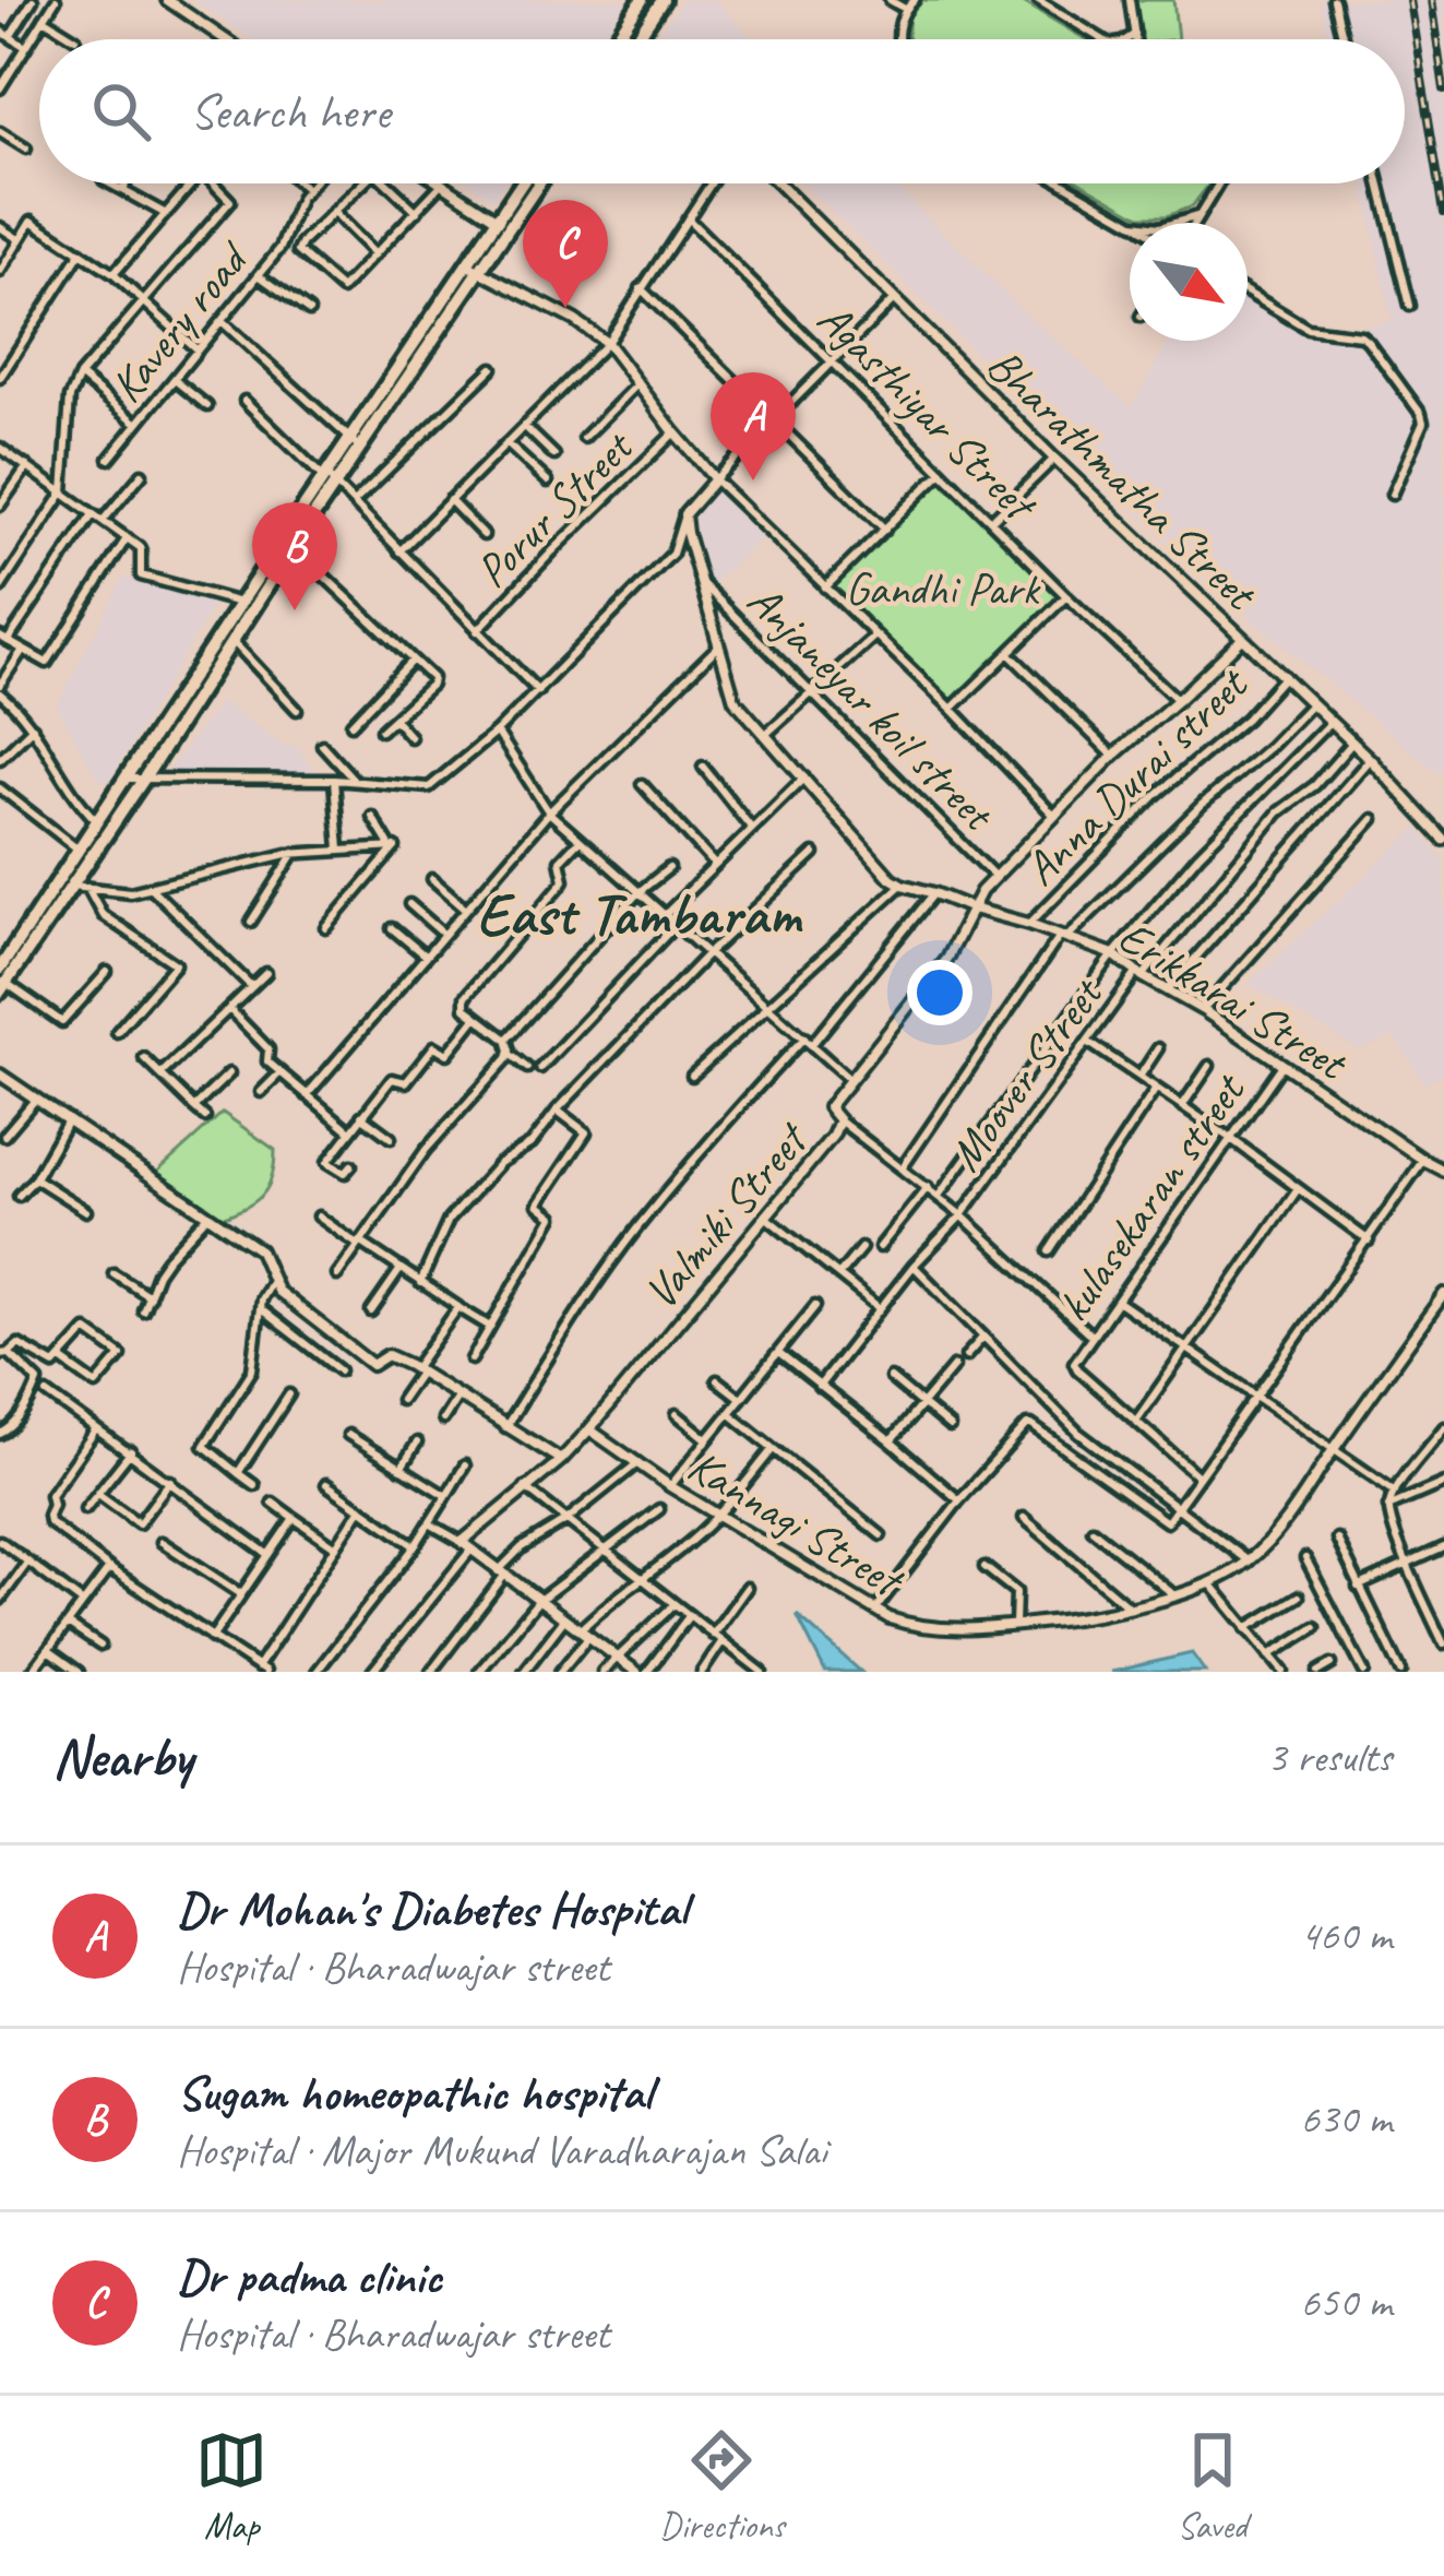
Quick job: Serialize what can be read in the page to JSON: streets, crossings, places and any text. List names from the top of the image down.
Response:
{
  "streets": {
    "street": [
      "Kavery road",
      "Agasthiyar Street",
      "Bharathmatha Street",
      "Porur Street",
      "Anjaneyar koil street",
      "Anna Durai street",
      "Erikkarai Street",
      "Moover Street",
      "kulasekaran street",
      "Valmiki Street",
      "Kannagi Street"
    ]
  },
  "crossings": [
    ["Agasthiyar Street", "Valmiki Street"],
    ["Bharathmatha Street", "Anna Durai street"],
    ["Bharathmatha Street", "Moover Street"],
    ["Bharathmatha Street", "Valmiki Street"],
    ["Anjaneyar koil street", "Valmiki Street"],
    ["Anna Durai street", "Erikkarai Street"],
    ["Erikkarai Street", "Moover Street"],
    ["Erikkarai Street", "kulasekaran street"],
    ["Erikkarai Street", "Valmiki Street"],
    ["Valmiki Street", "Kannagi Street"]
  ],
  "districts": ["East Tambaram"],
  "parks": ["Gandhi Park"],
  "north": "bottom right",
  "page": {
    "search": "Search here",
    "pins": ["C", "A", "B"],
    "heading": ["Nearby", "3 results"],
    "list": [
      {
        "mark": "A",
        "name": "Dr Mohan's Diabetes Hospital",
        "note": "Hospital · Bharadwajar street",
        "value": "460 m"
      },
      {
        "mark": "B",
        "name": "Sugam homeopathic hospital",
        "note": "Hospital · Major Mukund Varadharajan Salai",
        "value": "630 m"
      },
      {
        "mark": "C",
        "name": "Dr padma clinic",
        "note": "Hospital · Bharadwajar street",
        "value": "650 m"
      }
    ],
    "nav": ["Map", "Directions", "Saved"]
  }
}
